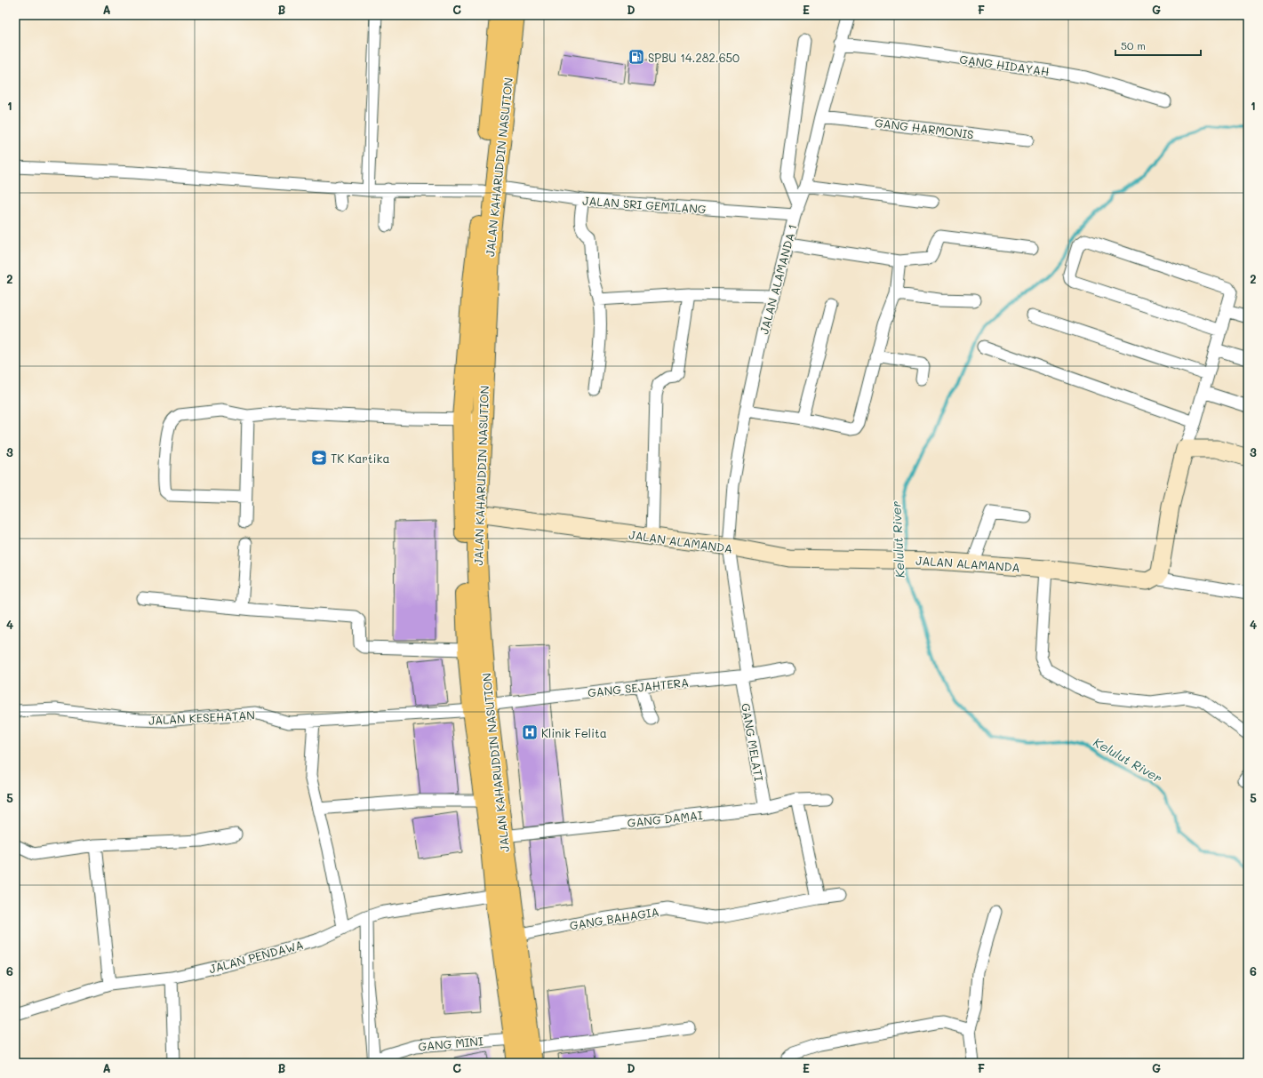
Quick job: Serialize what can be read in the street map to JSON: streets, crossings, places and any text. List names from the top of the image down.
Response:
{
  "streets": {
    "highway": ["JALAN KAHARUDDIN NASUTION"],
    "street": [
      "GANG HIDAYAH",
      "GANG HARMONIS",
      "JALAN SRI GEMILANG",
      "JALAN ALAMANDA 1",
      "JALAN ALAMANDA",
      "GANG SEJAHTERA",
      "JALAN KESEHATAN",
      "GANG MELATI",
      "GANG DAMAI",
      "GANG BAHAGIA",
      "JALAN PENDAWA",
      "GANG MINI"
    ]
  },
  "crossings": [
    ["GANG HIDAYAH", "JALAN ALAMANDA 1"],
    ["GANG HARMONIS", "JALAN ALAMANDA 1"],
    ["JALAN KAHARUDDIN NASUTION", "JALAN SRI GEMILANG"],
    ["JALAN KAHARUDDIN NASUTION", "JALAN ALAMANDA"],
    ["JALAN KAHARUDDIN NASUTION", "GANG SEJAHTERA"],
    ["JALAN KAHARUDDIN NASUTION", "JALAN KESEHATAN"],
    ["JALAN KAHARUDDIN NASUTION", "GANG DAMAI"],
    ["JALAN KAHARUDDIN NASUTION", "GANG BAHAGIA"],
    ["JALAN KAHARUDDIN NASUTION", "JALAN PENDAWA"],
    ["JALAN KAHARUDDIN NASUTION", "GANG MINI"],
    ["JALAN SRI GEMILANG", "JALAN ALAMANDA 1"],
    ["JALAN ALAMANDA 1", "JALAN ALAMANDA"],
    ["JALAN ALAMANDA 1", "GANG MELATI"],
    ["JALAN ALAMANDA", "GANG MELATI"],
    ["GANG SEJAHTERA", "JALAN KESEHATAN"],
    ["GANG SEJAHTERA", "GANG MELATI"],
    ["GANG MELATI", "GANG DAMAI"]
  ],
  "water": ["Kelulut River"],
  "places": {
    "fuel station": ["SPBU 14.282.650"],
    "school or university": ["TK Kartika"],
    "hospital": ["Klinik Felita"]
  },
  "scale_bar": "50 m",
  "grid": {
    "columns": [
      "A",
      "B",
      "C",
      "D",
      "E",
      "F",
      "G"
    ],
    "rows": [
      "1",
      "2",
      "3",
      "4",
      "5",
      "6"
    ]
  }
}
